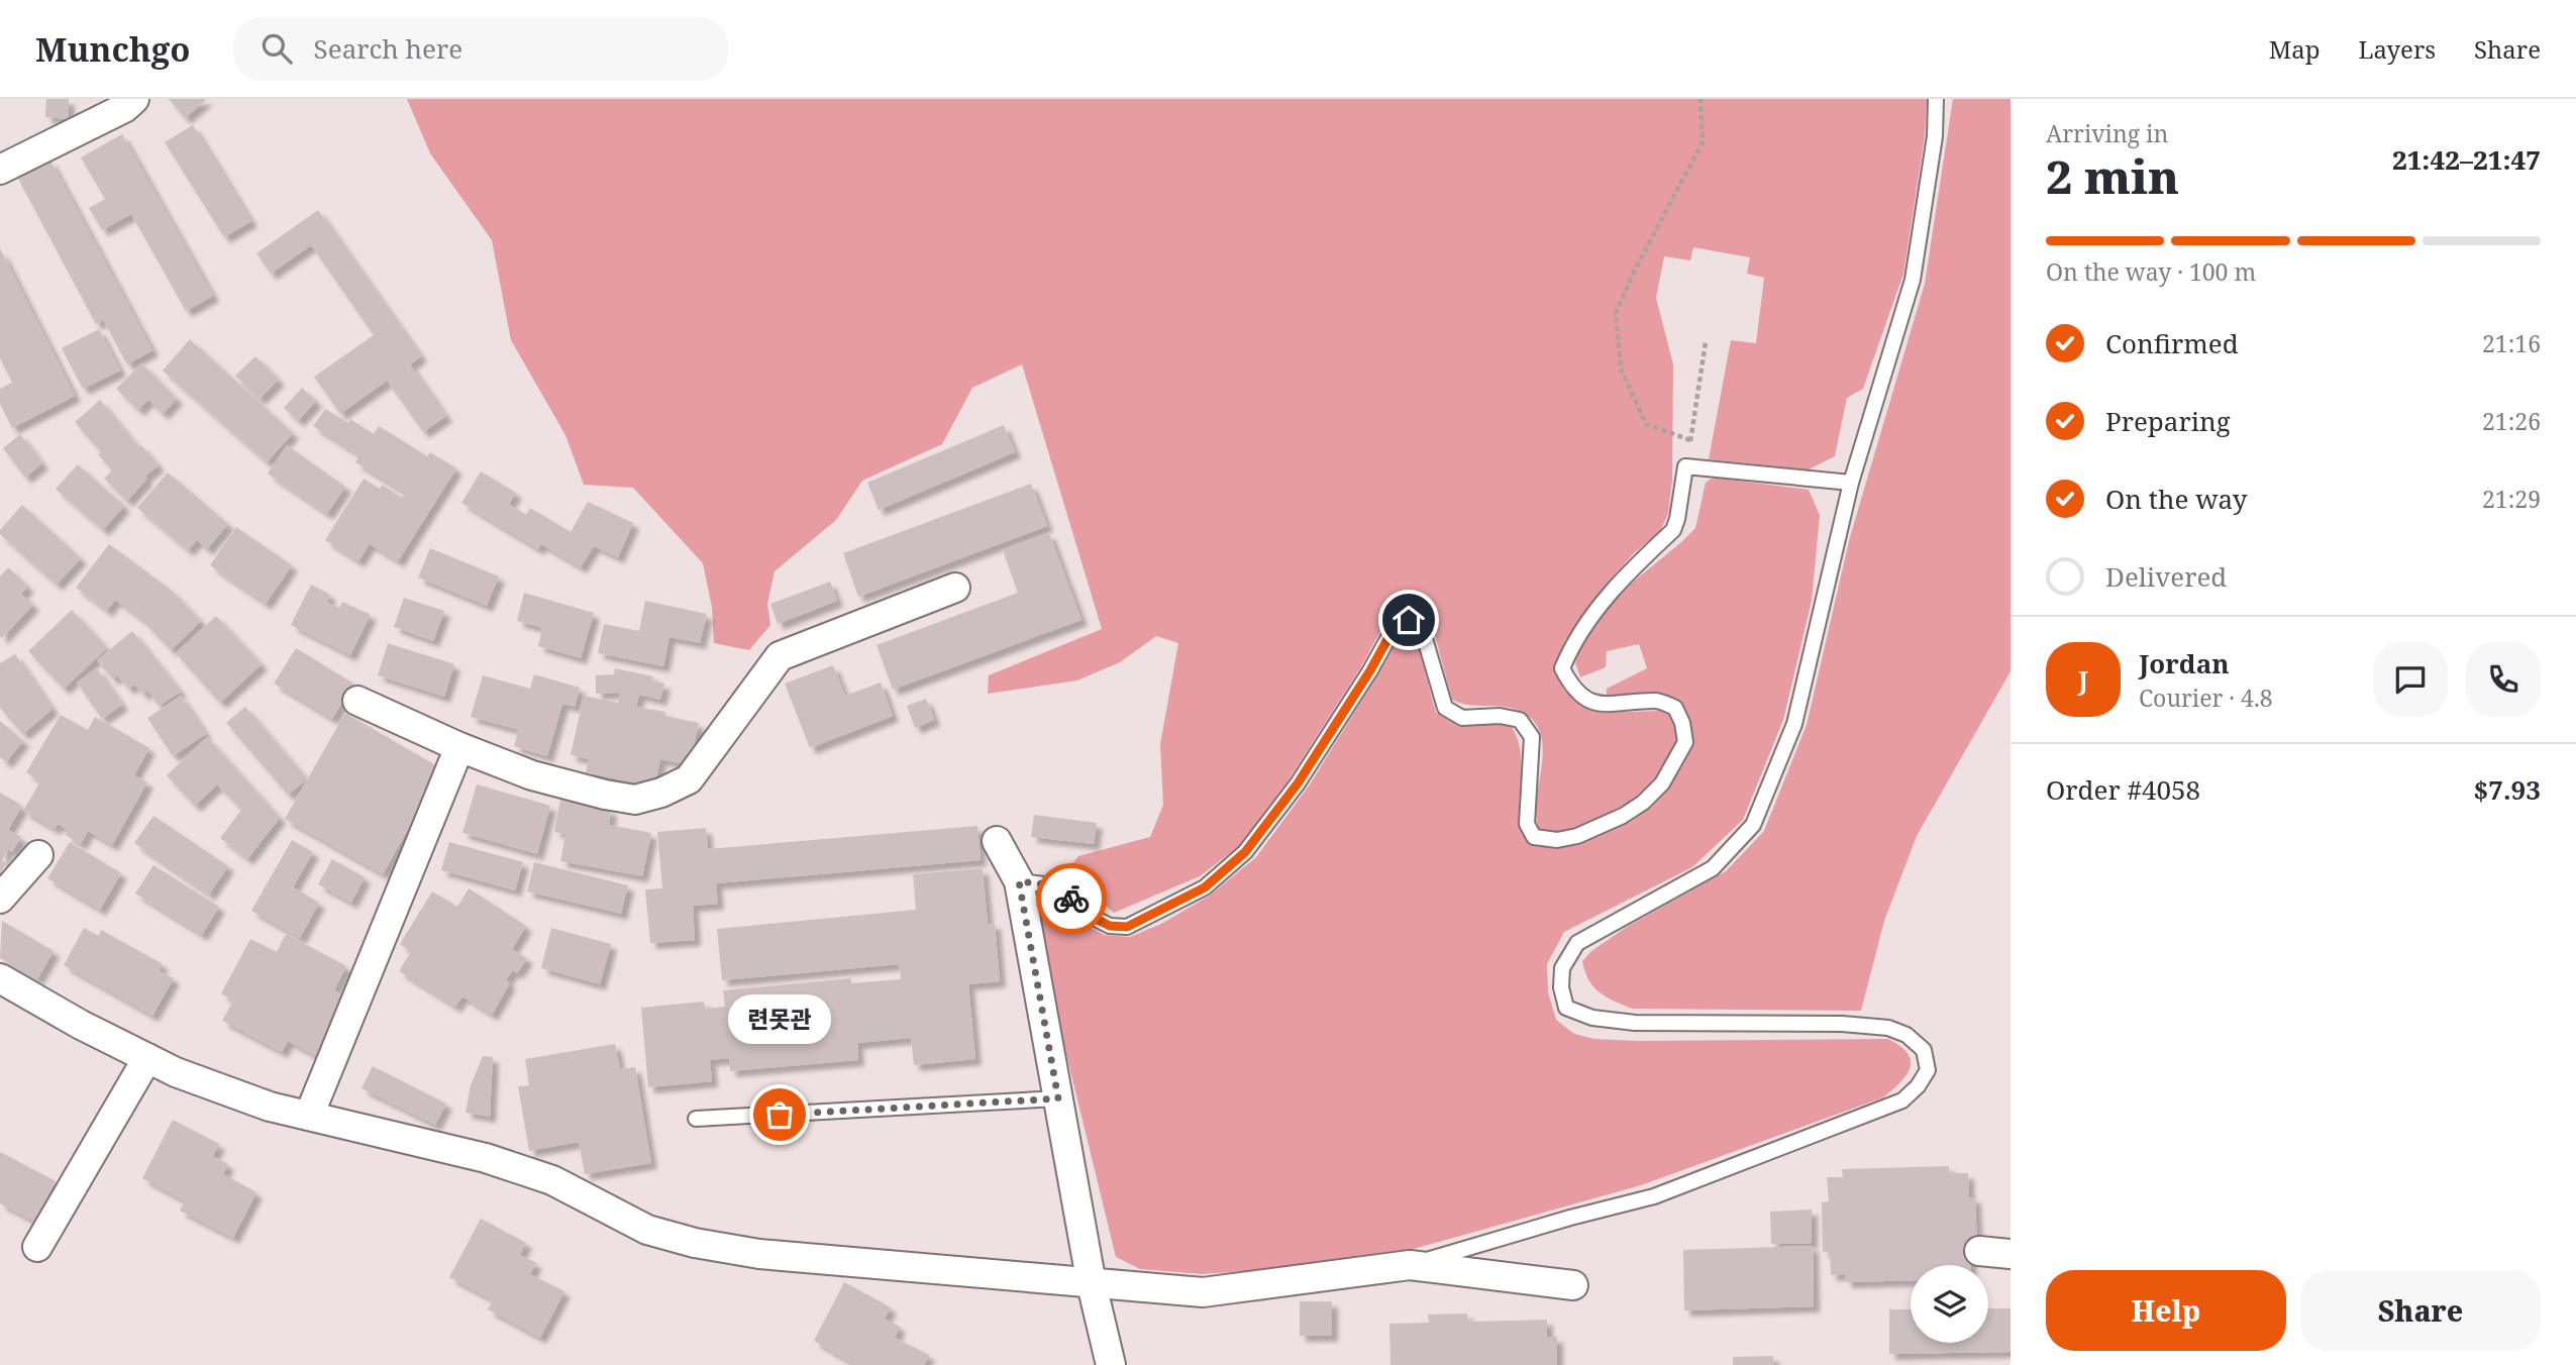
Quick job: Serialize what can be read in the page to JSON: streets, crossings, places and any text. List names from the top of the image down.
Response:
{
  "places": ["련못관"],
  "page": {
    "header": "Munchgo",
    "search": "Search here",
    "nav": ["Map", "Layers", "Share"],
    "heading": ["2 min", "Arriving in", "21:42–21:47"],
    "panel": [
      "Jordan",
      "Courier · 4.8",
      "Order #4058",
      "$7.93"
    ],
    "bar": "On the way · 100 m",
    "list": [
      ["Confirmed", "21:16"],
      ["Preparing", "21:26"],
      ["On the way", "21:29"],
      "Delivered"
    ],
    "round": "J",
    "bubble": "련못관",
    "buttons": ["Help", "Share"]
  }
}
